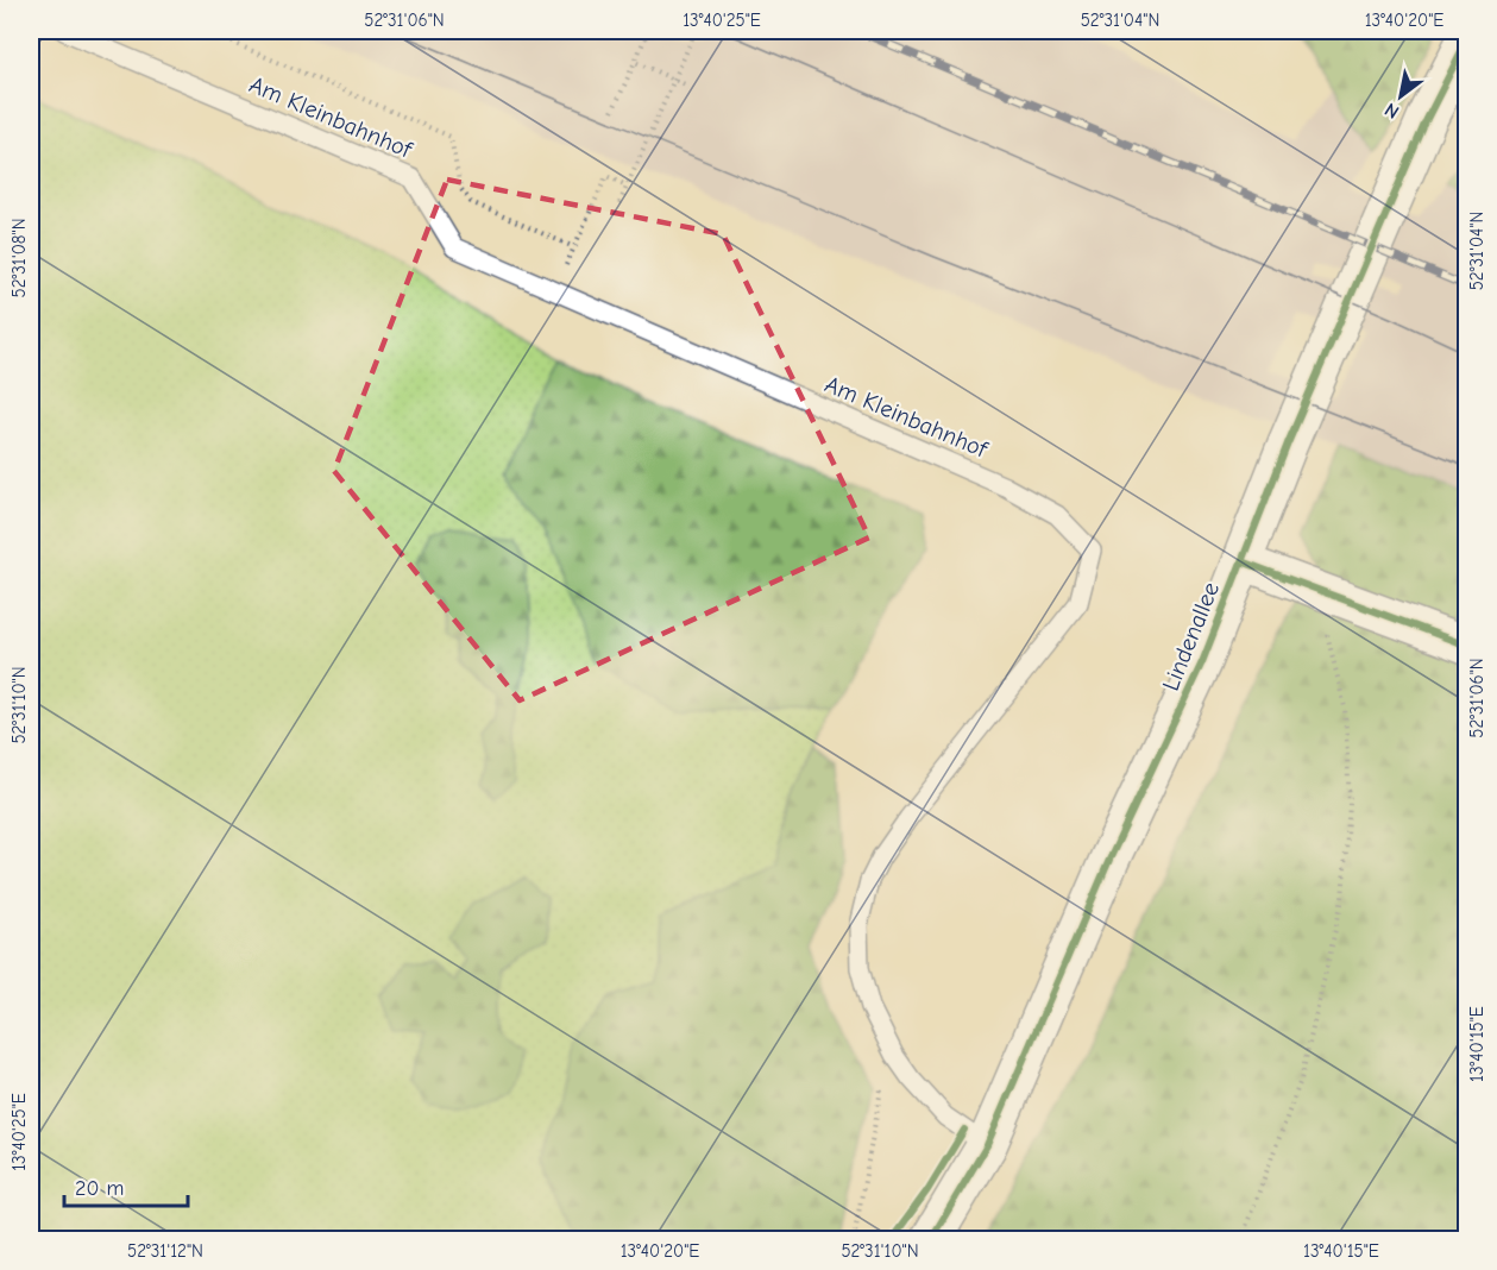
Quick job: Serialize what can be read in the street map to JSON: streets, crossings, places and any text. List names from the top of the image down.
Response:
{
  "streets": {
    "street": ["Lindenallee"],
    "lane": ["Am Kleinbahnhof"]
  },
  "crossings": [
    ["Am Kleinbahnhof", "Lindenallee"]
  ],
  "scale_bar": "20 m",
  "north": "bottom left",
  "coordinates": [
    "52°31'06\"N",
    "13°40'25\"E",
    "52°31'04\"N",
    "13°40'20\"E",
    "52°31'08\"N",
    "52°31'10\"N",
    "13°40'15\"E",
    "52°31'12\"N"
  ]
}
